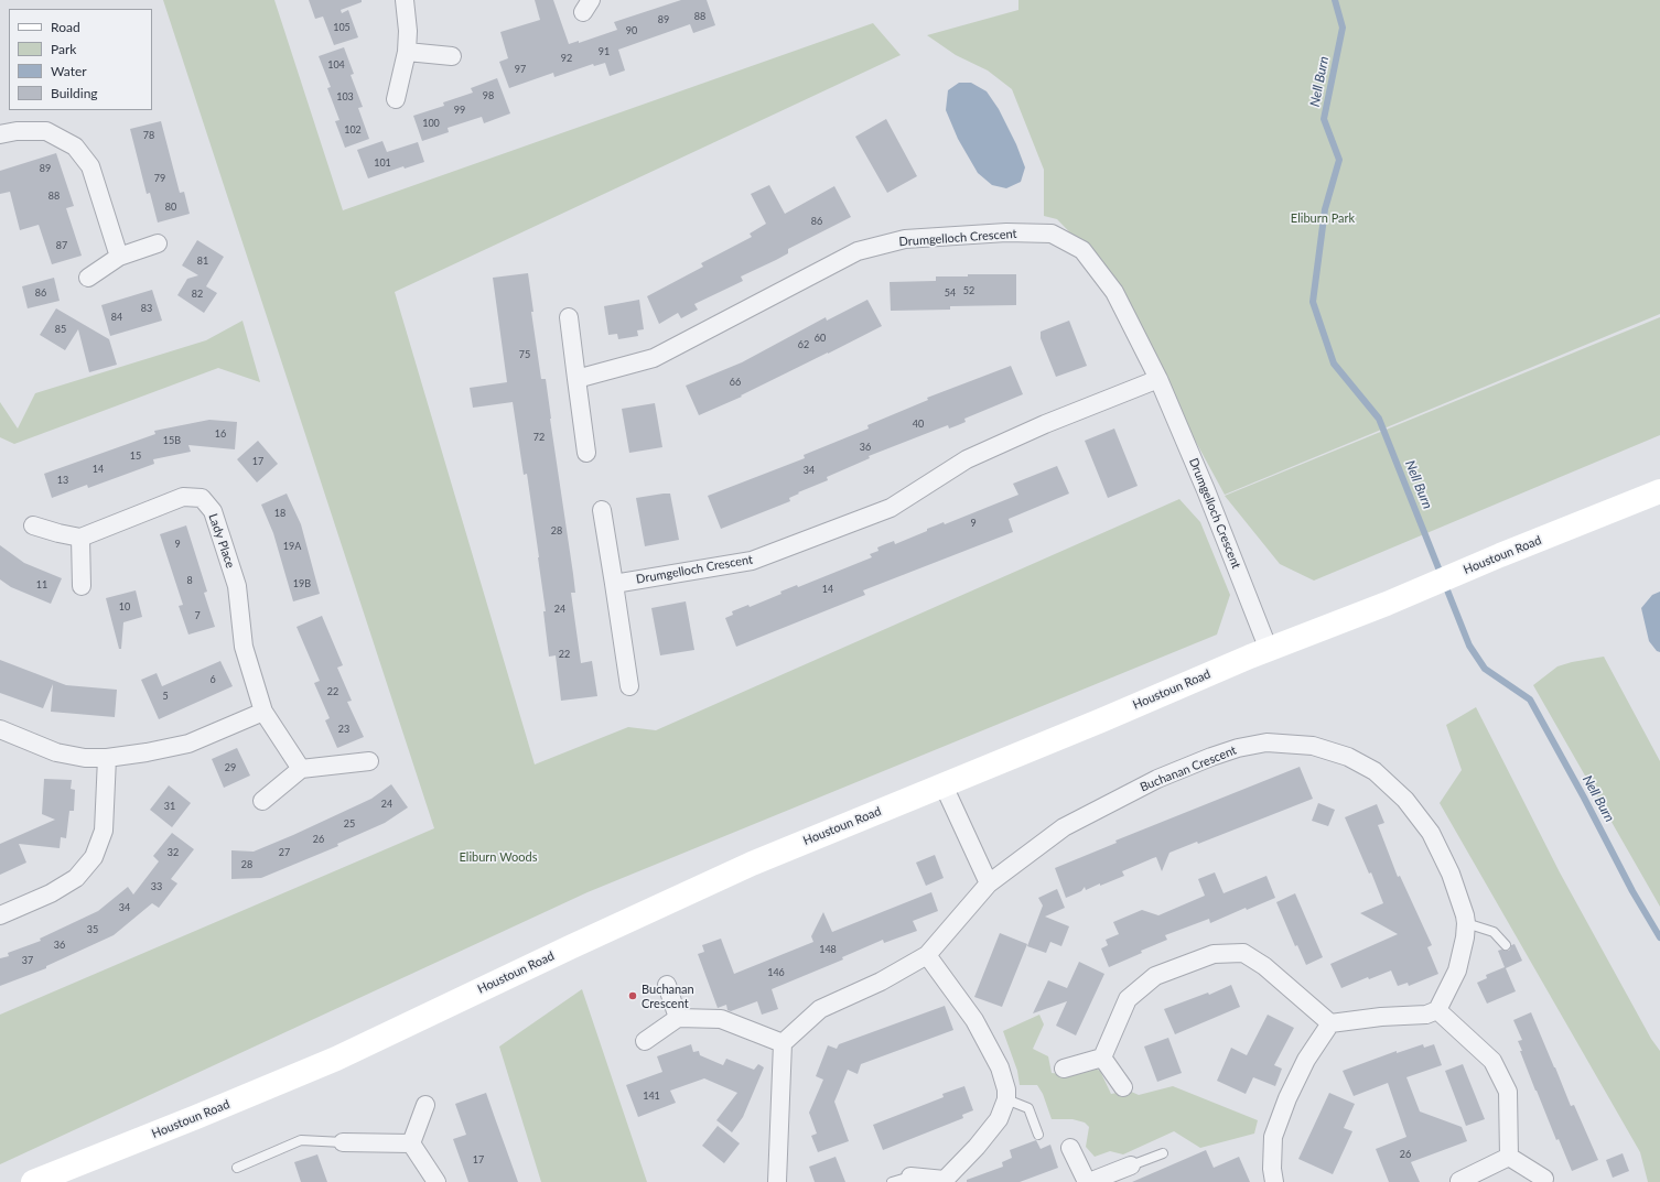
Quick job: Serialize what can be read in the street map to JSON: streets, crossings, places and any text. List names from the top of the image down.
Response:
{
  "streets": {
    "street": [
      "Drumgelloch Crescent",
      "Lady Place",
      "Houstoun Road",
      "Buchanan Crescent"
    ]
  },
  "crossings": [
    ["Drumgelloch Crescent", "Houstoun Road"]
  ],
  "water": ["Nell Burn"],
  "parks": ["Eliburn Park", "Eliburn Woods"],
  "places": ["Buchanan Crescent"],
  "house_numbers": [
    "88",
    "89",
    "105",
    "90",
    "91",
    "92",
    "104",
    "97",
    "98",
    "103",
    "99",
    "100",
    "102",
    "78",
    "101",
    "89",
    "79",
    "88",
    "80",
    "86",
    "87",
    "81",
    "52",
    "86",
    "54",
    "82",
    "83",
    "84",
    "85",
    "60",
    "62",
    "75",
    "66",
    "40",
    "16",
    "72",
    "15B",
    "36",
    "15",
    "17",
    "14",
    "34",
    "13",
    "18",
    "9",
    "28",
    "9",
    "19A",
    "8",
    "19B",
    "11",
    "14",
    "10",
    "24",
    "7",
    "22",
    "6",
    "22",
    "5",
    "23",
    "29",
    "24",
    "31",
    "25",
    "26",
    "32",
    "27",
    "28",
    "33",
    "34",
    "35",
    "36",
    "148",
    "37",
    "146",
    "141",
    "26",
    "17"
  ],
  "legend": [
    "Road",
    "Park",
    "Water",
    "Building"
  ]
}
